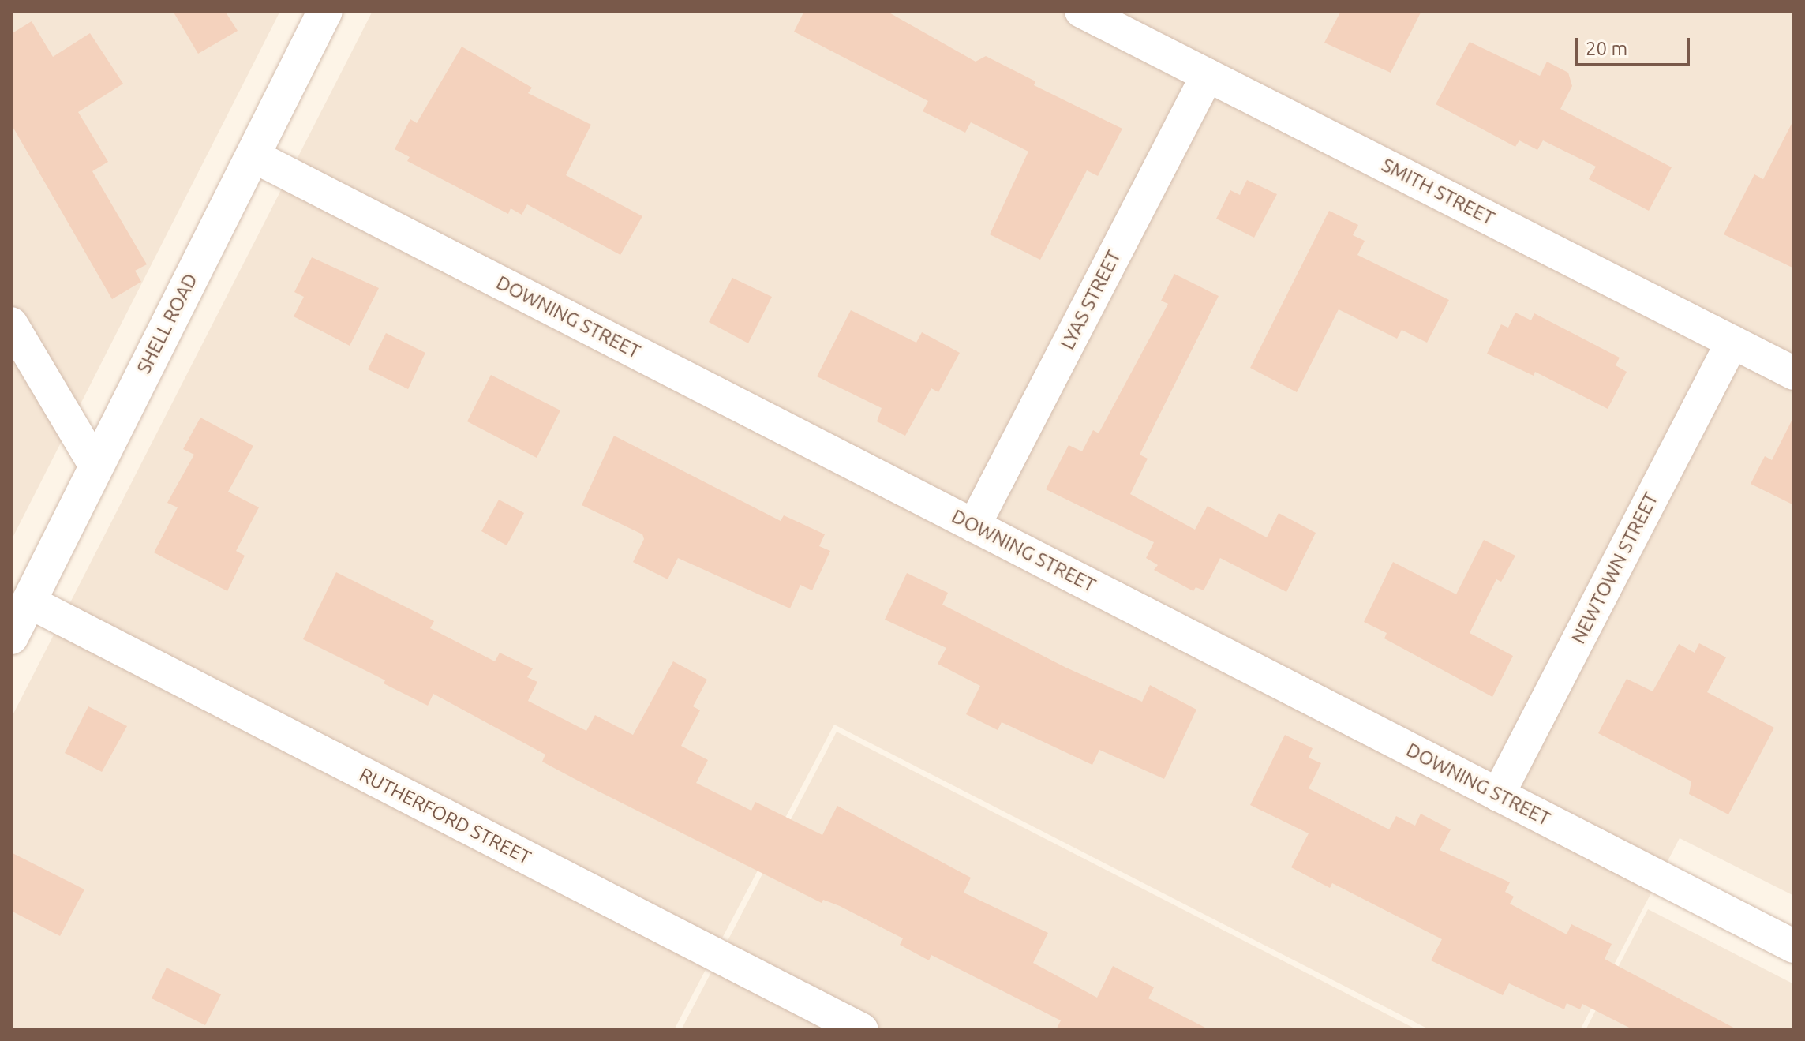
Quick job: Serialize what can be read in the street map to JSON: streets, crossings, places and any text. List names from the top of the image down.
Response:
{
  "streets": {
    "street": [
      "SMITH STREET",
      "LYAS STREET",
      "DOWNING STREET",
      "SHELL ROAD",
      "NEWTOWN STREET",
      "RUTHERFORD STREET"
    ]
  },
  "crossings": [
    ["SMITH STREET", "LYAS STREET"],
    ["SMITH STREET", "NEWTOWN STREET"],
    ["LYAS STREET", "DOWNING STREET"],
    ["DOWNING STREET", "SHELL ROAD"],
    ["DOWNING STREET", "NEWTOWN STREET"],
    ["SHELL ROAD", "RUTHERFORD STREET"]
  ],
  "scale_bar": "20 m"
}
